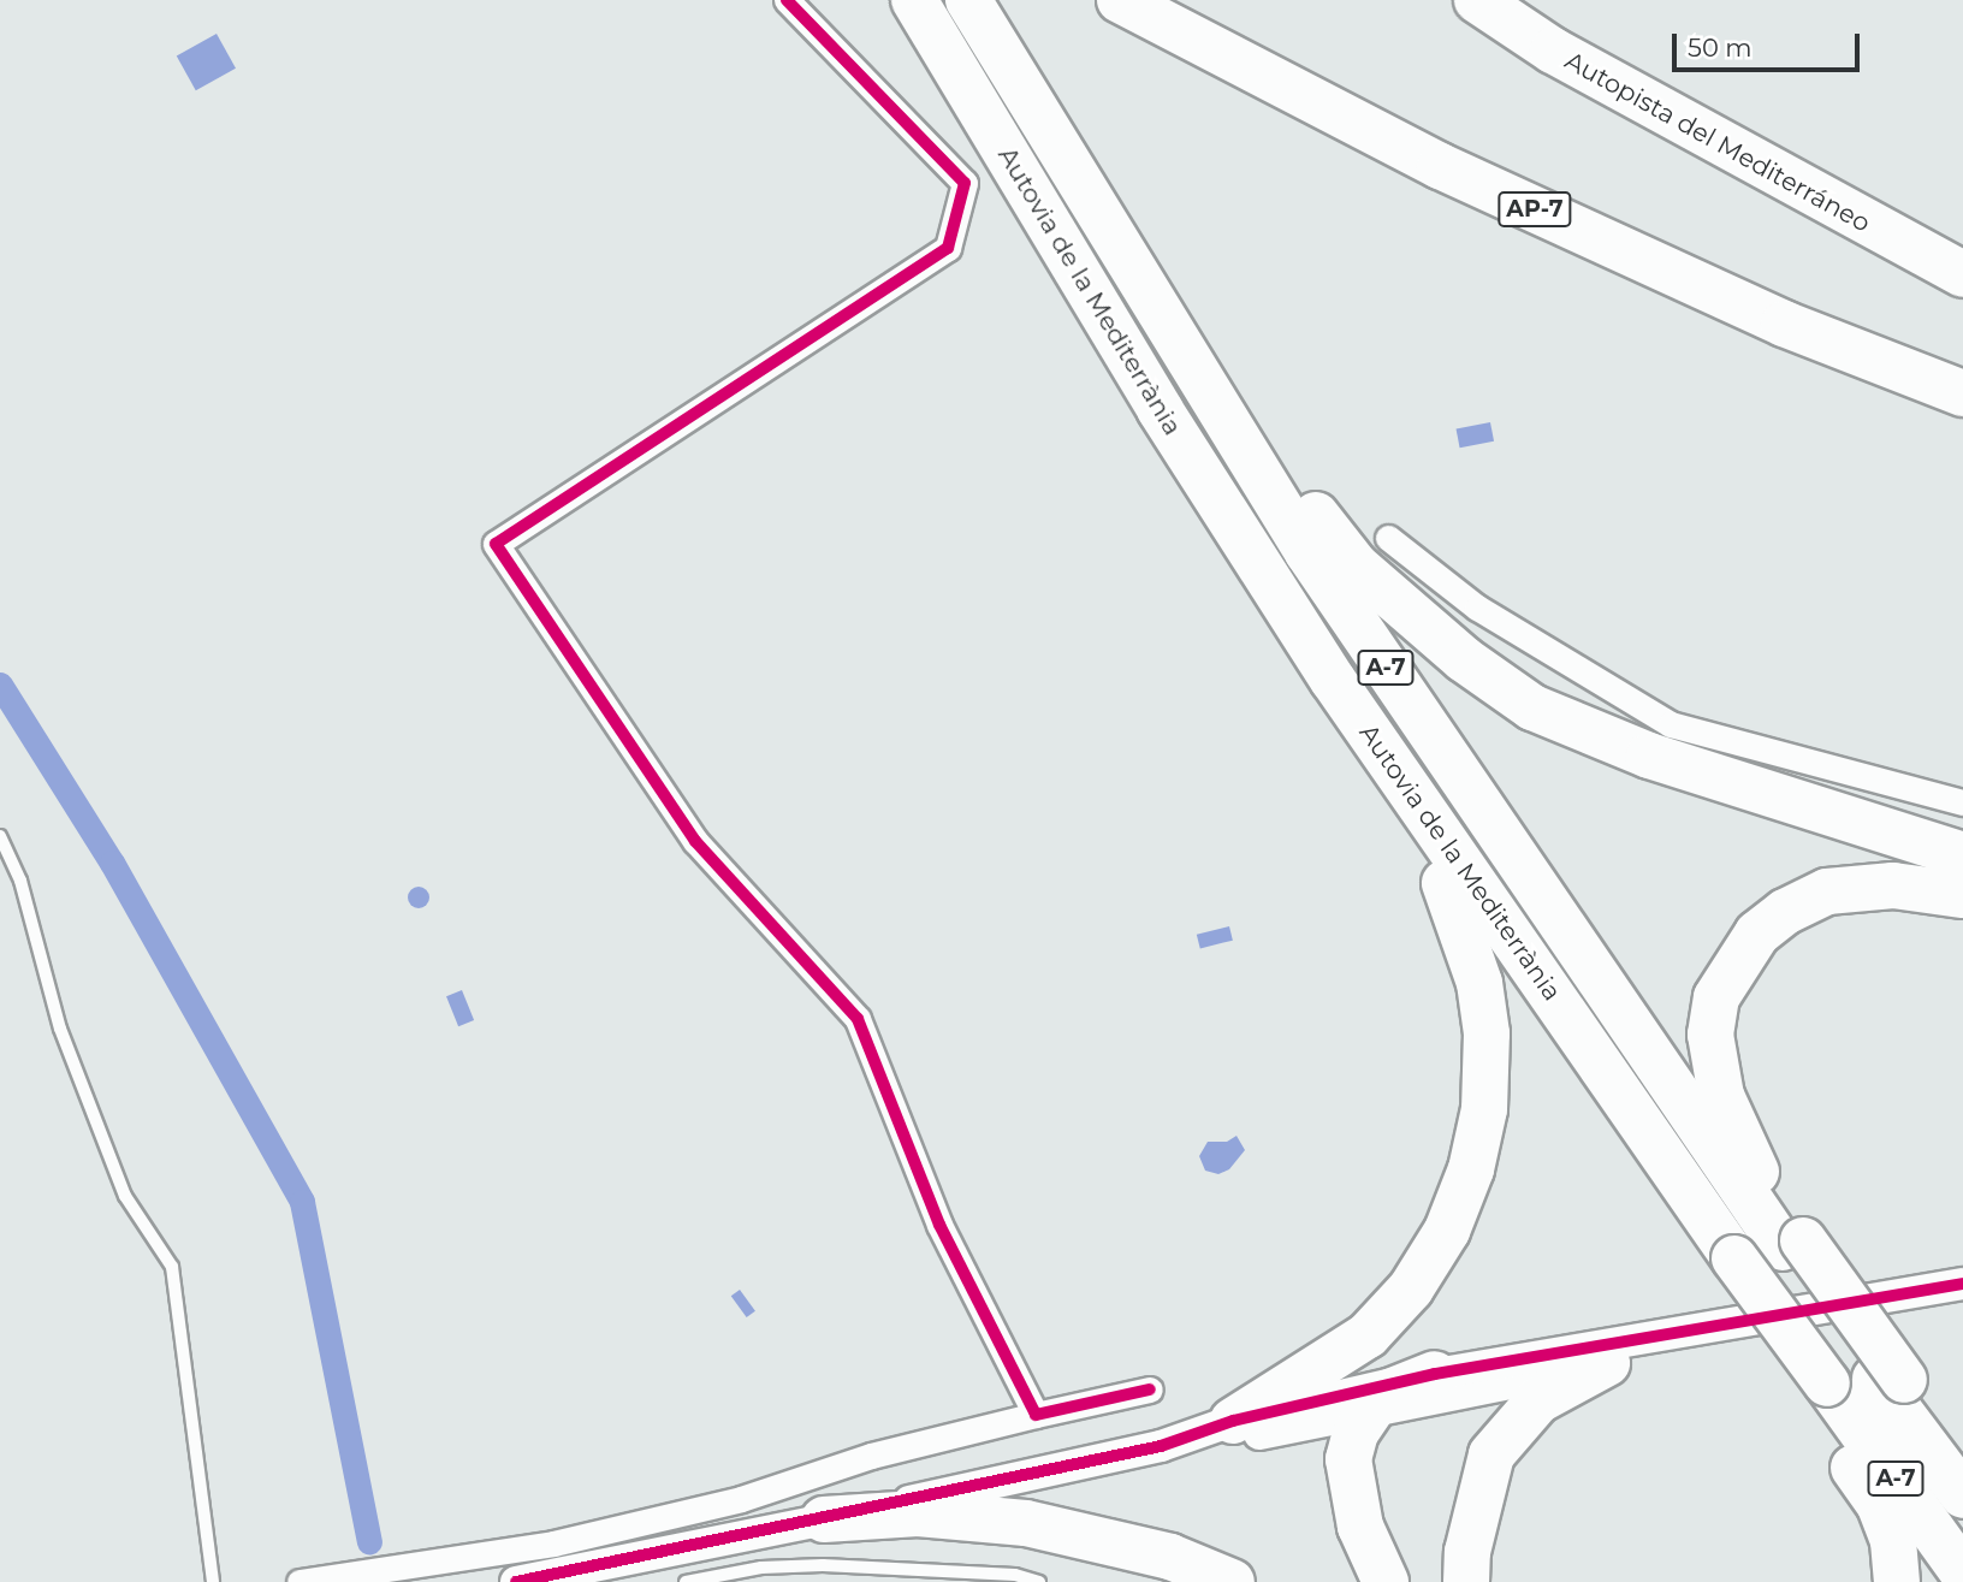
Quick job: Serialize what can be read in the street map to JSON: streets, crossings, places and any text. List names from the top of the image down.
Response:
{
  "streets": {
    "highway": [
      "Autopista del Mediterráneo",
      "AP-7",
      "Autovia de la Mediterrània",
      "A-7"
    ]
  },
  "scale_bar": "50 m"
}
